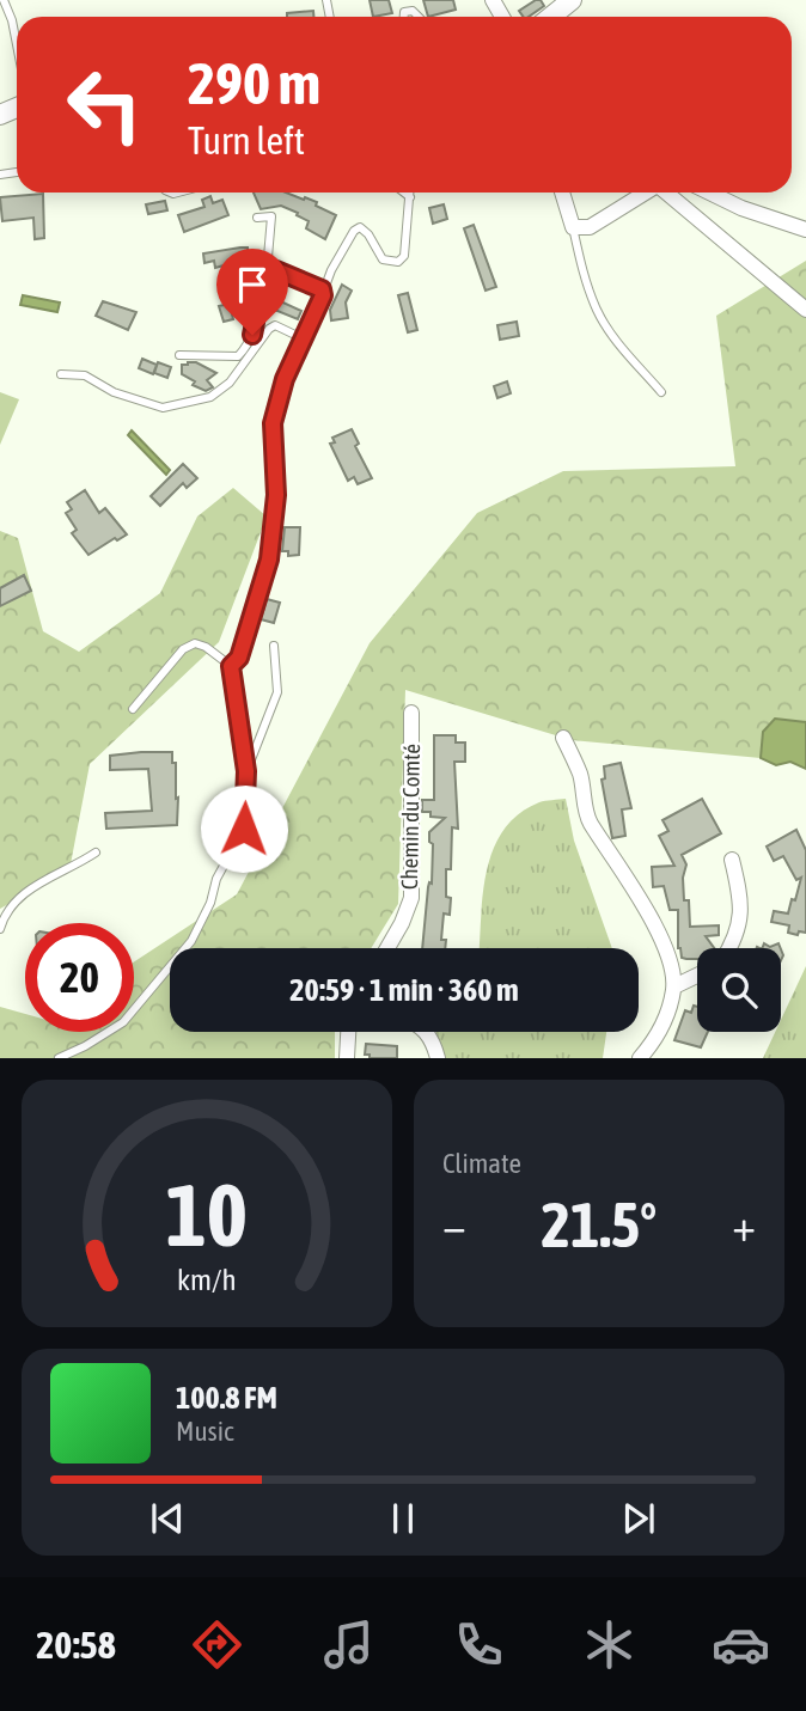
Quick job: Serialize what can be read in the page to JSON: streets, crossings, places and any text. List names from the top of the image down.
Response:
{
  "streets": {
    "street": ["Chemin du Comté"]
  },
  "page": {
    "turn": ["290 m", "Turn left"],
    "limit": "20",
    "trip": "20:59 · 1 min · 360 m",
    "tile": "Climate",
    "heat": ["−", "21.5°", "+"],
    "song": ["100.8 FM", "Music"],
    "tabs": "20:58",
    "gauge": ["10", "km/h"]
  }
}
